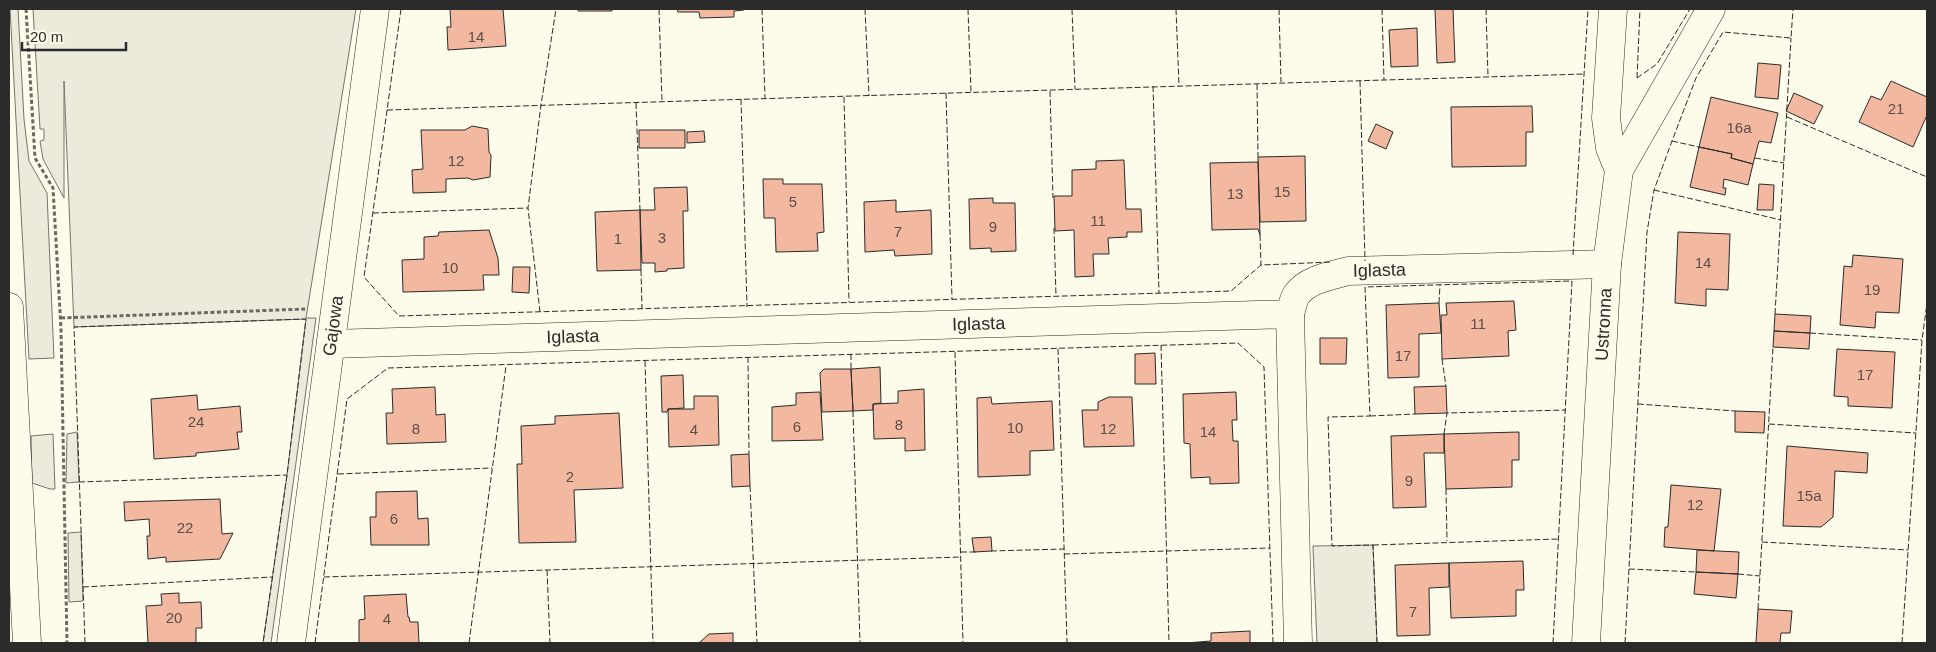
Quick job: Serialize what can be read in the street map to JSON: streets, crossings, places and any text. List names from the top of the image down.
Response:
{
  "streets": {
    "street": ["Iglasta", "Ustronna", "Gajowa"]
  },
  "crossings": [
    ["Iglasta", "Ustronna"],
    ["Iglasta", "Gajowa"]
  ],
  "house_numbers": [
    "14",
    "21",
    "16a",
    "12",
    "15",
    "13",
    "5",
    "11",
    "9",
    "7",
    "3",
    "1",
    "14",
    "10",
    "19",
    "11",
    "17",
    "17",
    "24",
    "8",
    "6",
    "10",
    "8",
    "12",
    "4",
    "14",
    "2",
    "9",
    "15a",
    "12",
    "6",
    "22",
    "7",
    "20",
    "4"
  ],
  "scale_bar": "20 m"
}
